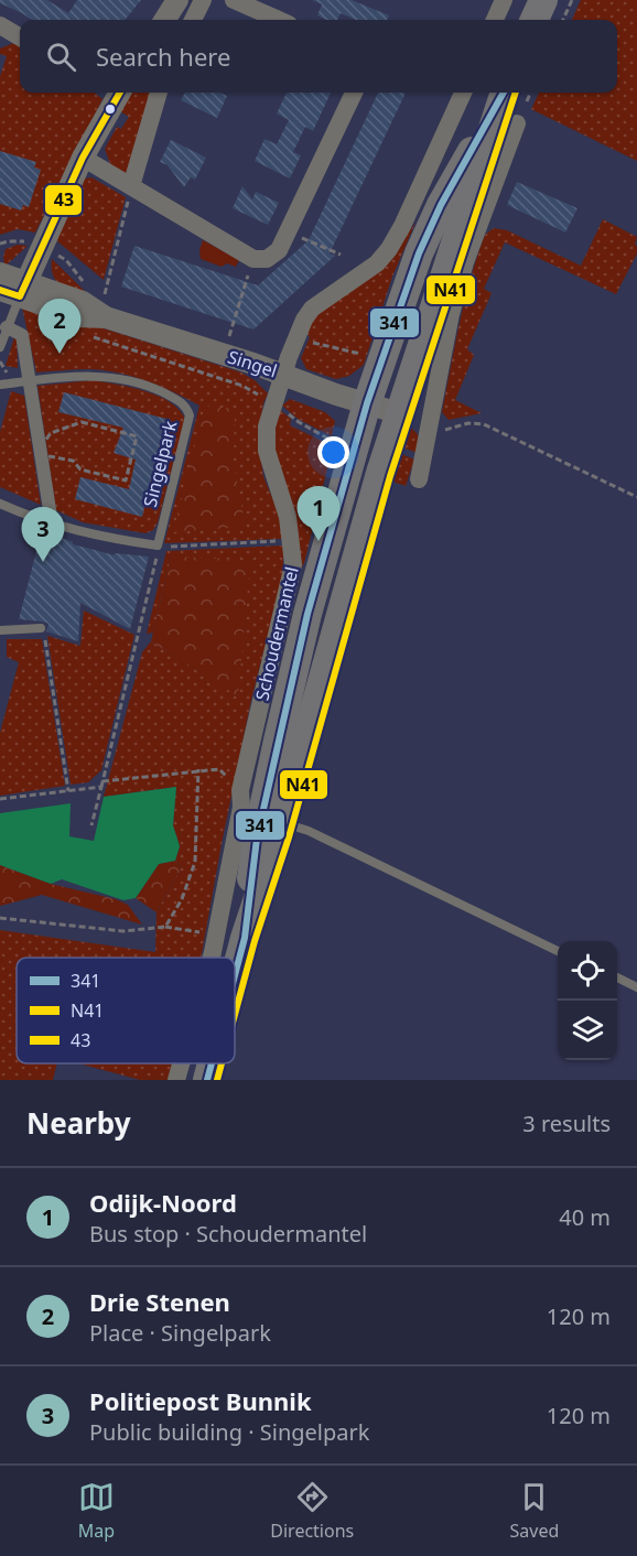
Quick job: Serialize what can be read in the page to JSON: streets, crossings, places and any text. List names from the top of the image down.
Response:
{
  "streets": {
    "main road": ["Schoudermantel"],
    "street": ["Singel"],
    "lane": ["Singelpark"]
  },
  "crossings": [
    ["Singel", "Schoudermantel"]
  ],
  "lines": ["transit line 341", "transit line N41", "transit line 43"],
  "legend": ["341", "N41", "43"],
  "page": {
    "search": "Search here",
    "pins": ["2", "1", "3"],
    "heading": ["Nearby", "3 results"],
    "list": [
      {
        "mark": "1",
        "name": "Odijk-Noord",
        "note": "Bus stop · Schoudermantel",
        "value": "40 m"
      },
      {
        "mark": "2",
        "name": "Drie Stenen",
        "note": "Place · Singelpark",
        "value": "120 m"
      },
      {
        "mark": "3",
        "name": "Politiepost Bunnik",
        "note": "Public building · Singelpark",
        "value": "120 m"
      }
    ],
    "nav": ["Map", "Directions", "Saved"]
  }
}
